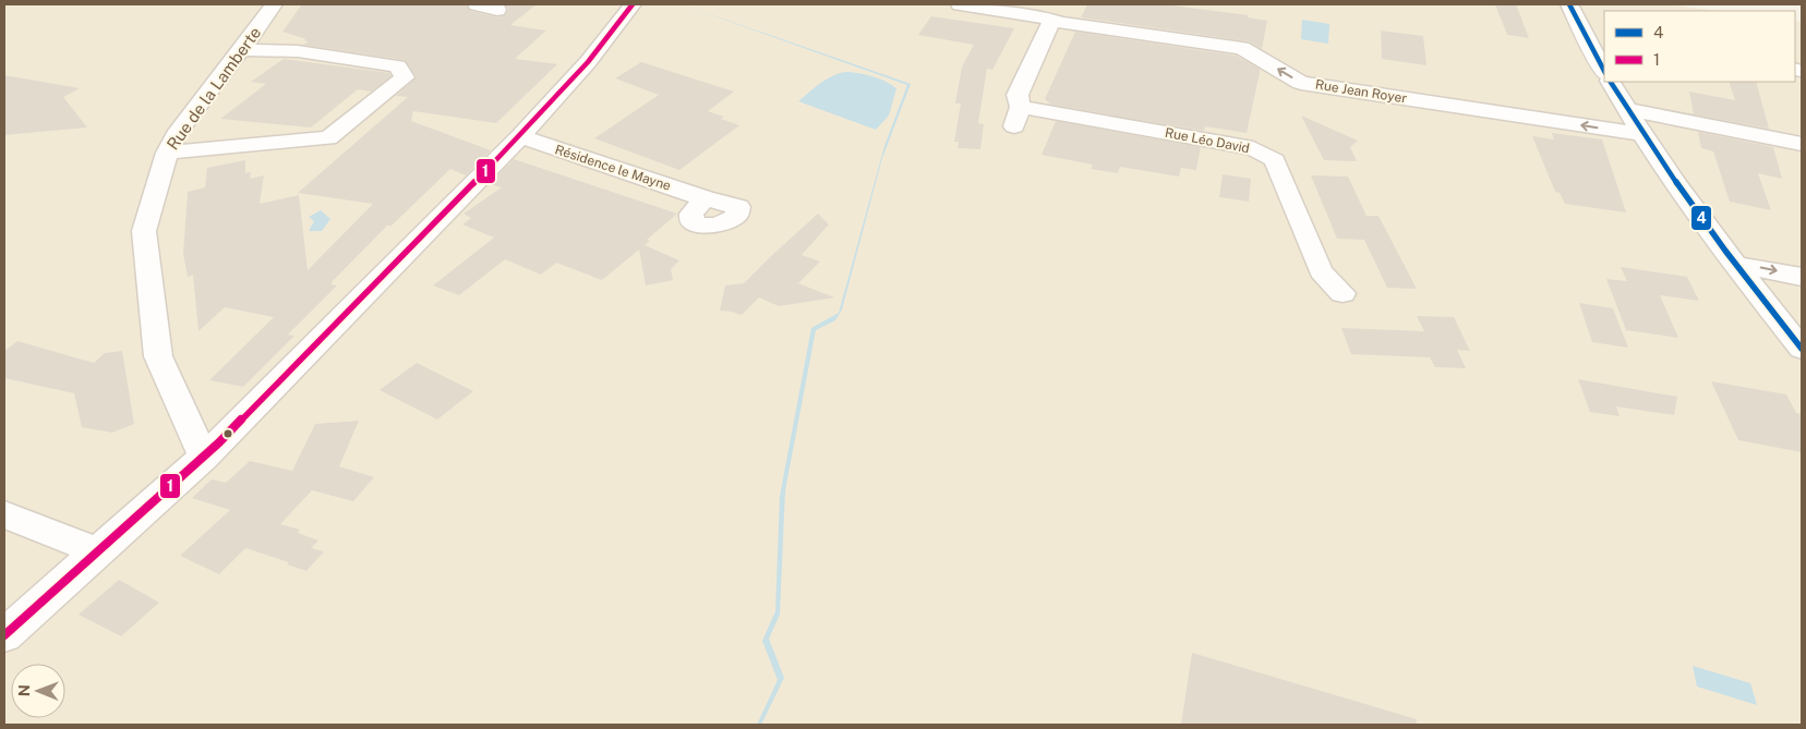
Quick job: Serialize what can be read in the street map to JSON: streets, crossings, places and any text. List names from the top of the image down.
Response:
{
  "streets": {
    "street": [
      "Rue de la Lamberte",
      "Rue Jean Royer",
      "Rue Léo David",
      "Résidence le Mayne"
    ]
  },
  "crossings": [
    ["Rue Jean Royer", "Rue Léo David"]
  ],
  "one_way": ["Rue Jean Royer"],
  "lines": ["transit line 4", "transit line 1"],
  "legend": ["4", "1"],
  "north": "left"
}
